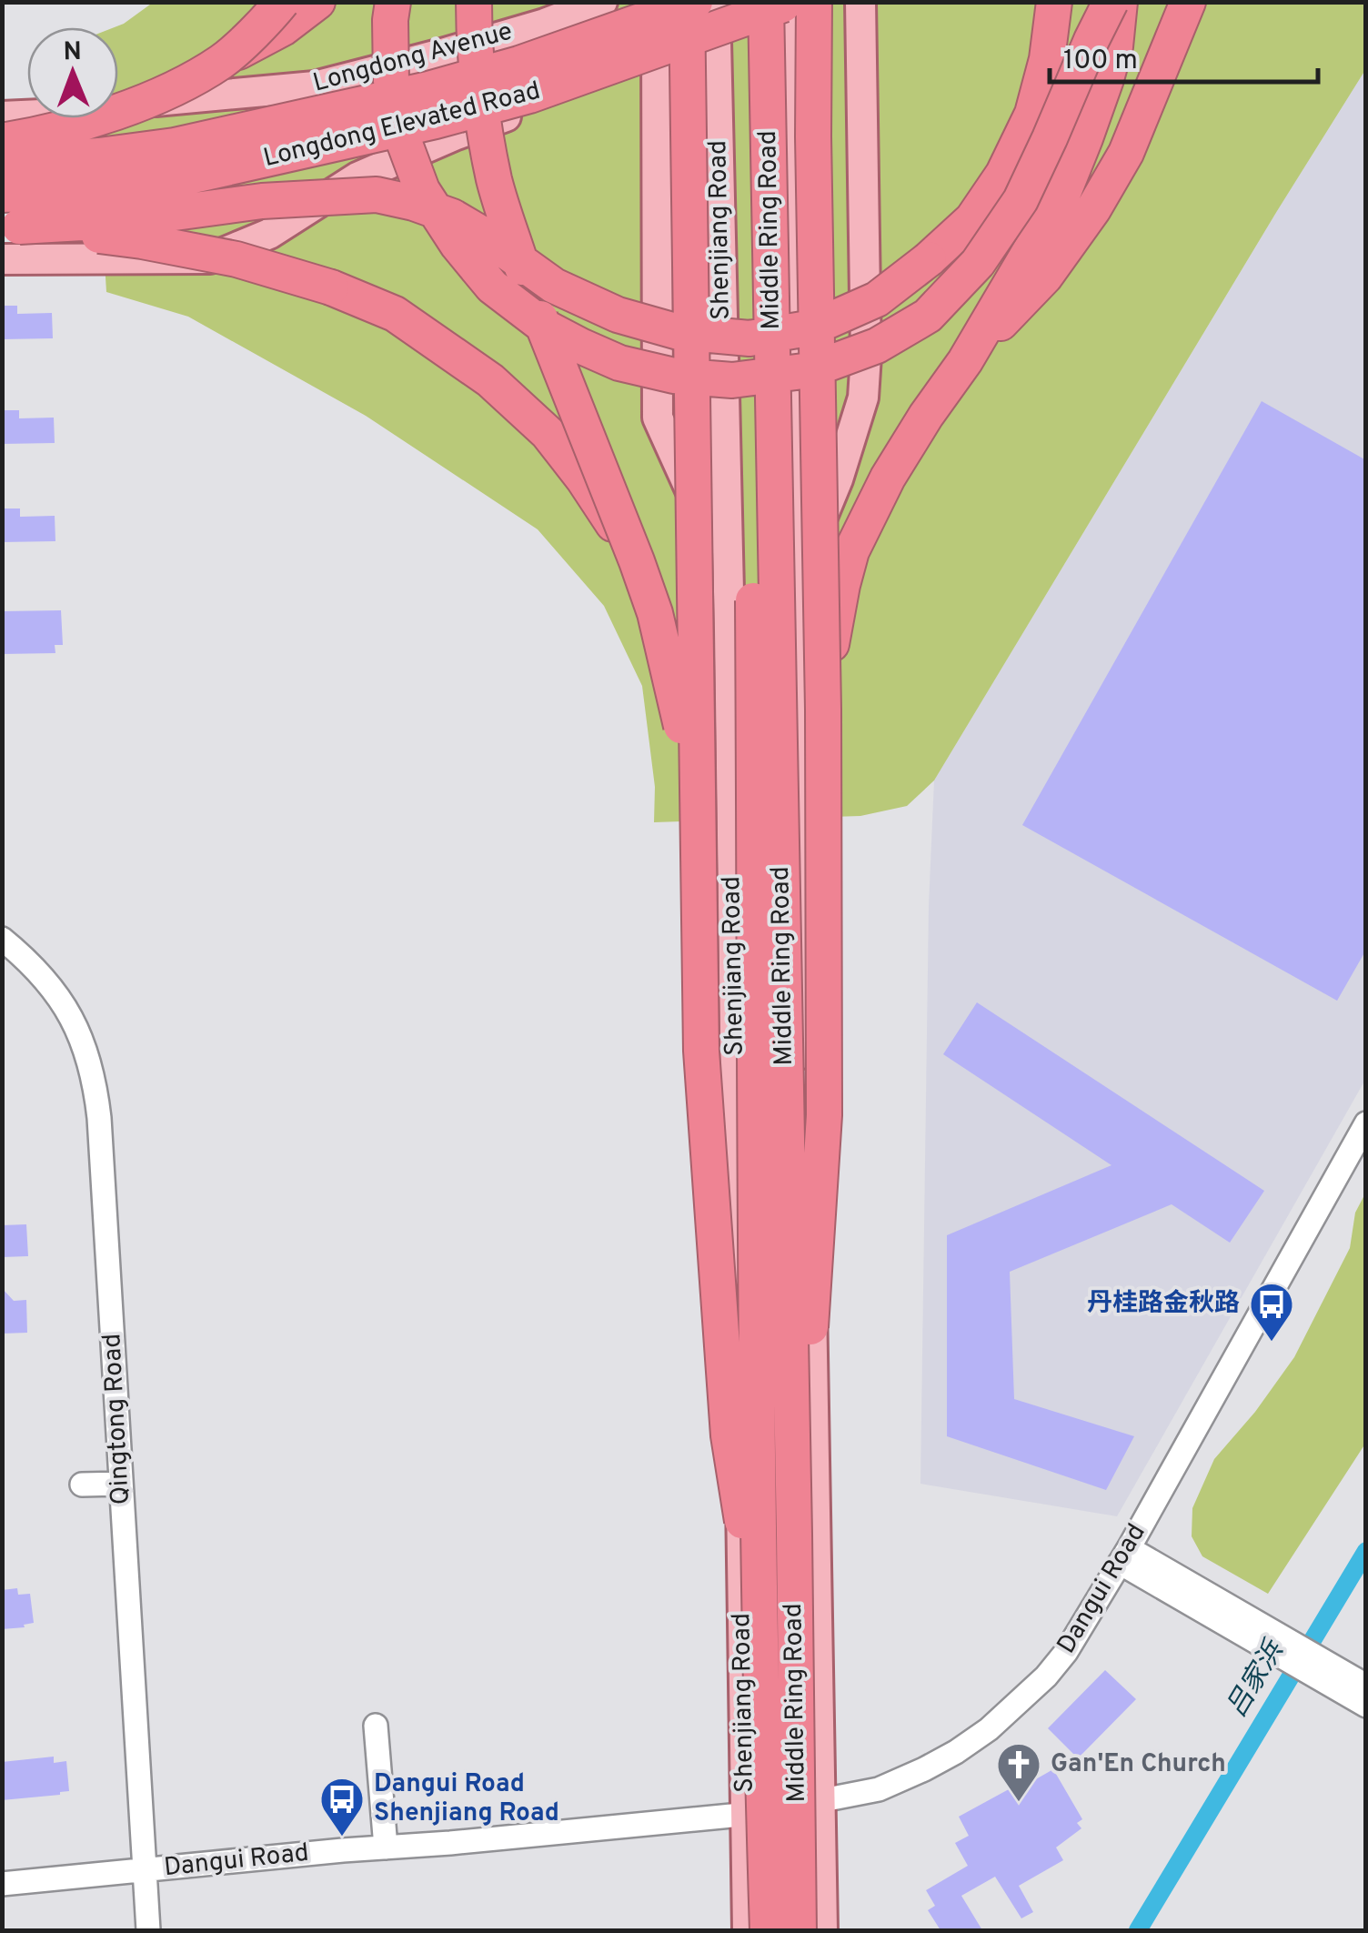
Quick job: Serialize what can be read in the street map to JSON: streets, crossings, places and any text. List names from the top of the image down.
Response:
{
  "streets": {
    "highway": ["Longdong Elevated Road", "Middle Ring Road"],
    "main road": ["Longdong Avenue", "Shenjiang Road"],
    "street": ["Qingtong Road", "Dangui Road"]
  },
  "crossings": [
    ["Longdong Elevated Road", "Middle Ring Road"],
    ["Shenjiang Road", "Middle Ring Road"],
    ["Shenjiang Road", "Dangui Road"],
    ["Middle Ring Road", "Dangui Road"],
    ["Qingtong Road", "Dangui Road"]
  ],
  "water": ["吕家浜"],
  "places": {
    "bus stop": ["丹桂路金秋路", "Dangui Road Shenjiang Road"],
    "church": ["Gan'En Church"]
  },
  "scale_bar": "100 m",
  "north": "top"
}
